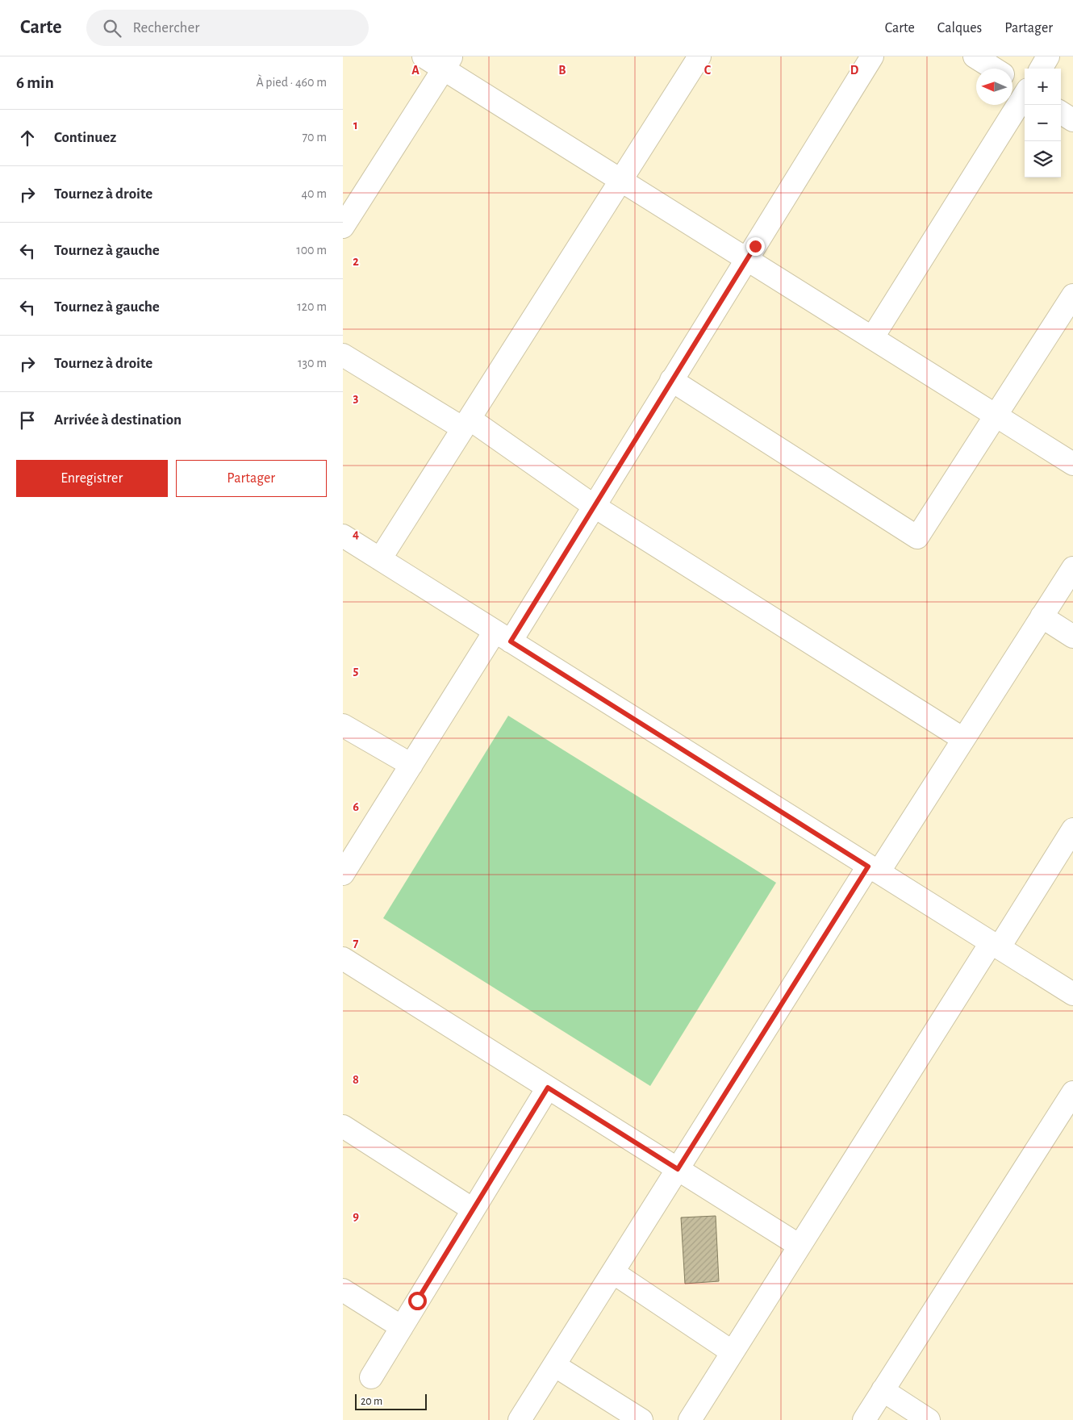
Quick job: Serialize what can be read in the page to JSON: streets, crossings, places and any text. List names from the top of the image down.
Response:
{
  "scale_bar": "20 m",
  "north": "left",
  "page": {
    "header": "Carte",
    "search": "Rechercher",
    "nav": ["Carte", "Calques", "Partager"],
    "heading": ["6 min", "À pied · 460 m"],
    "map_buttons": ["+", "−"],
    "list": [
      ["Continuez", "70 m"],
      ["Tournez à droite", "40 m"],
      ["Tournez à gauche", "100 m"],
      ["Tournez à gauche", "120 m"],
      ["Tournez à droite", "130 m"],
      "Arrivée à destination"
    ],
    "buttons": ["Enregistrer", "Partager"],
    "scale": "20 m"
  },
  "grid": {
    "columns": [
      "A",
      "B",
      "C",
      "D"
    ],
    "rows": [
      "1",
      "2",
      "3",
      "4",
      "5",
      "6",
      "7",
      "8",
      "9"
    ]
  }
}
